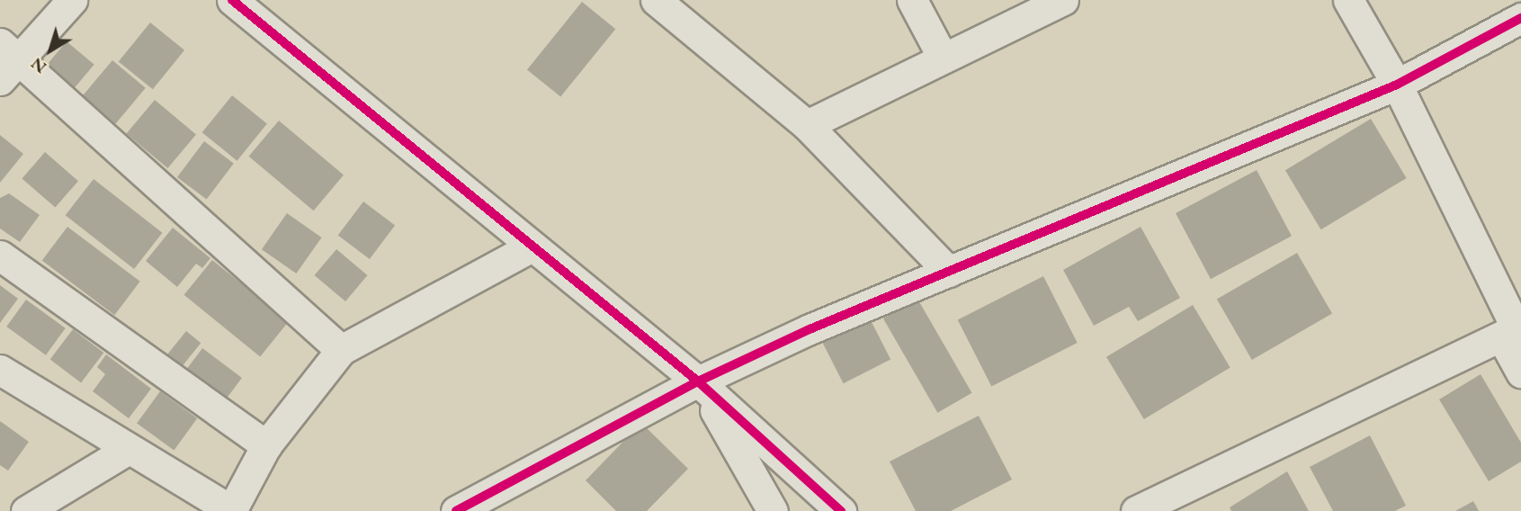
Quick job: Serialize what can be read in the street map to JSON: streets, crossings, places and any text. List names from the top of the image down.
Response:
{
  "north": "bottom left"
}
